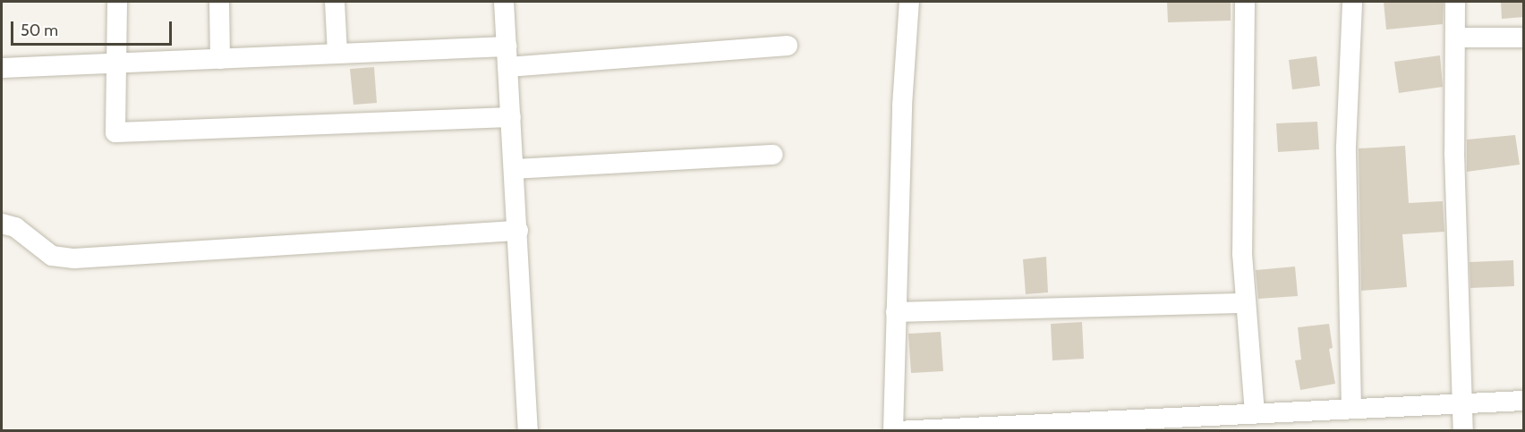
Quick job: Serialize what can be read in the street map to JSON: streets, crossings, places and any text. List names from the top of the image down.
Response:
{
  "scale_bar": "50 m"
}
